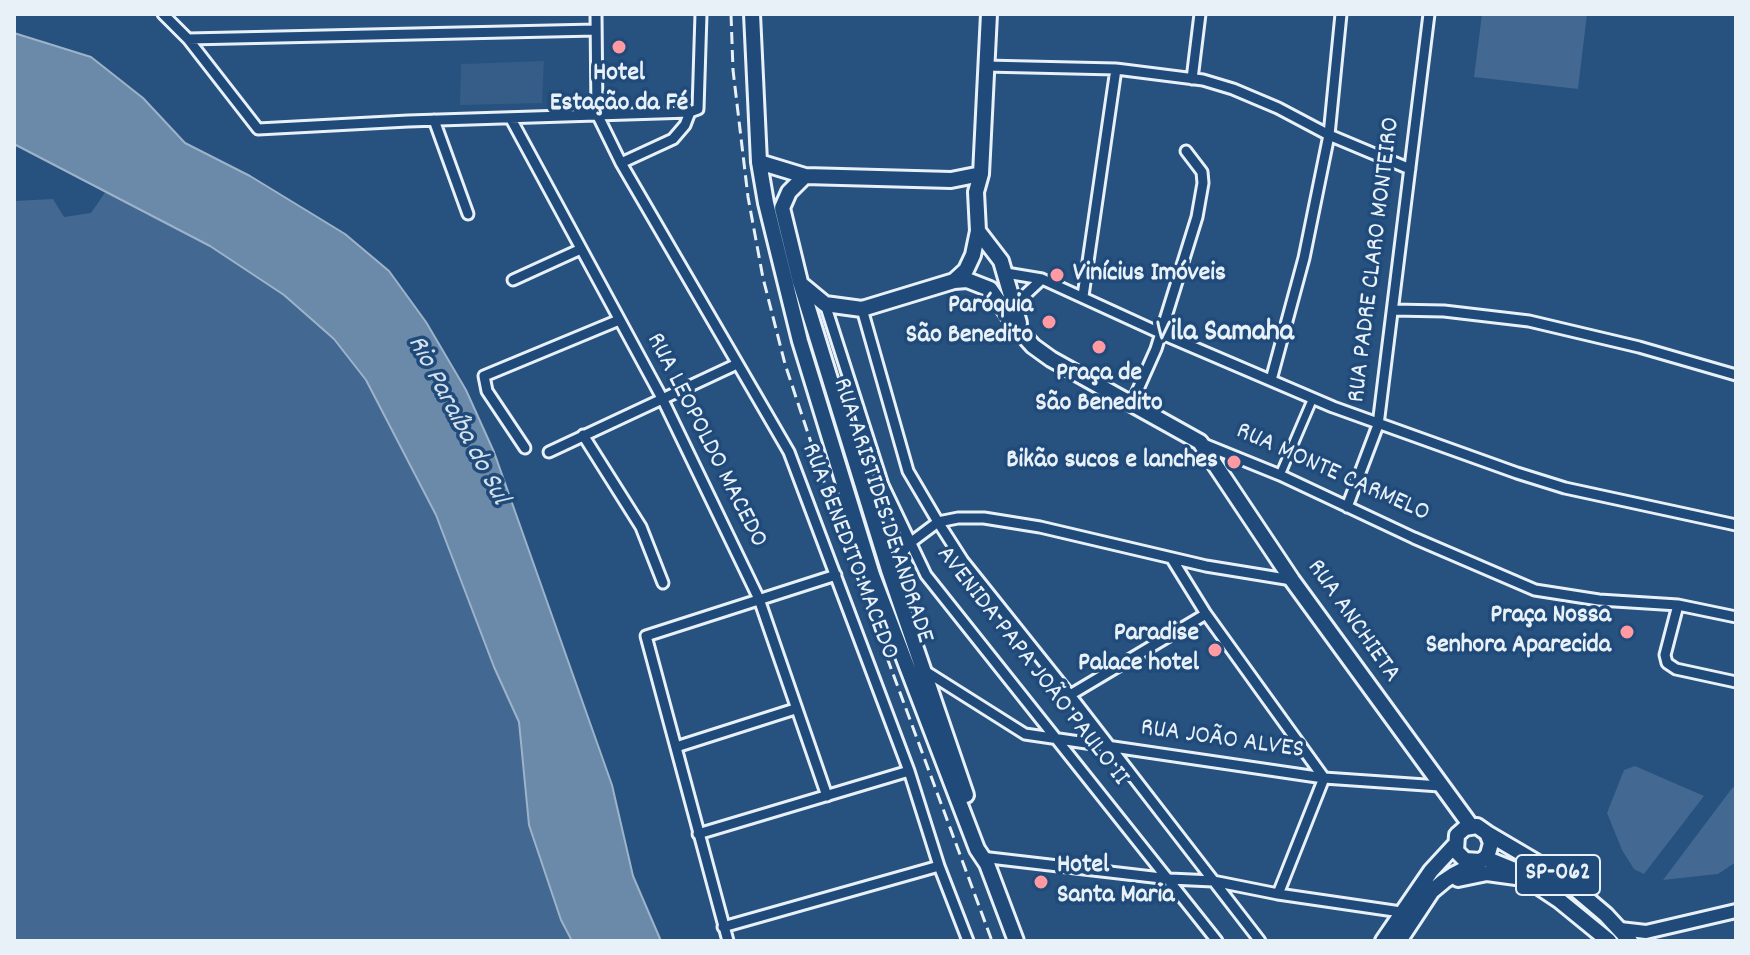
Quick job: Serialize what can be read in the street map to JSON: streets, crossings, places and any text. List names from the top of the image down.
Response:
{
  "streets": {
    "main road": [
      "RUA MONTE CARMELO",
      "RUA ARISTIDES DE ANDRADE",
      "RUA ANCHIETA",
      "SP-062"
    ],
    "street": [
      "RUA PADRE CLARO MONTEIRO",
      "RUA LEOPOLDO MACEDO",
      "RUA BENEDITO MACEDO",
      "AVENIDA PAPA JOÃO PAULO II",
      "RUA JOÃO ALVES"
    ]
  },
  "crossings": [
    ["RUA PADRE CLARO MONTEIRO", "RUA MONTE CARMELO"],
    ["RUA MONTE CARMELO", "RUA ARISTIDES DE ANDRADE"],
    ["RUA MONTE CARMELO", "RUA ANCHIETA"],
    ["RUA MONTE CARMELO", "AVENIDA PAPA JOÃO PAULO II"],
    ["RUA ARISTIDES DE ANDRADE", "AVENIDA PAPA JOÃO PAULO II"],
    ["RUA ARISTIDES DE ANDRADE", "RUA JOÃO ALVES"],
    ["RUA ANCHIETA", "RUA JOÃO ALVES"],
    ["RUA ANCHIETA", "SP-062"],
    ["AVENIDA PAPA JOÃO PAULO II", "RUA JOÃO ALVES"]
  ],
  "districts": ["Vila Samaha"],
  "water": ["Rio Paraíba do Sul"],
  "places": [
    "Hotel Estação da Fé",
    "Vinícius Imóveis",
    "Paróquia São Benedito",
    "Praça de São Benedito",
    "Bikão sucos e lanches",
    "Praça Nossa Senhora Aparecida",
    "Paradise Palace hotel",
    "Hotel Santa Maria"
  ]
}
